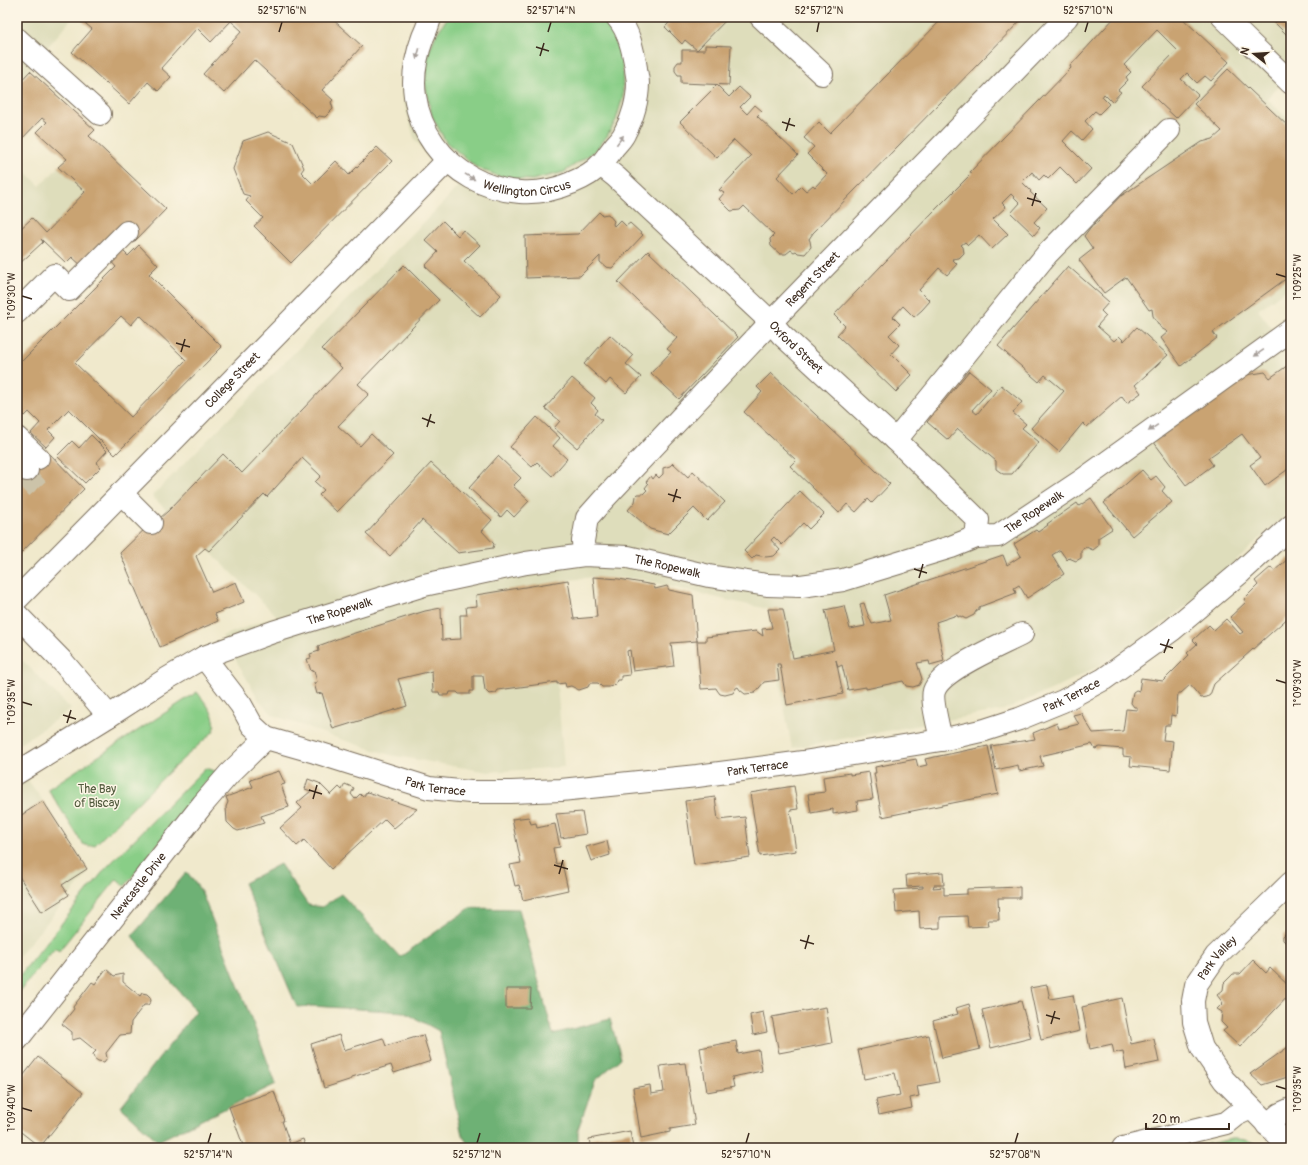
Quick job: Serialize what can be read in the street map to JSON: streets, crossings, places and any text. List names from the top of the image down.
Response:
{
  "streets": {
    "street": [
      "Wellington Circus",
      "Regent Street",
      "Oxford Street",
      "College Street",
      "The Ropewalk",
      "Park Terrace",
      "Newcastle Drive",
      "Park Valley"
    ]
  },
  "crossings": [
    ["Wellington Circus", "Oxford Street"],
    ["Wellington Circus", "College Street"],
    ["Regent Street", "Oxford Street"],
    ["Regent Street", "The Ropewalk"],
    ["Oxford Street", "The Ropewalk"],
    ["The Ropewalk", "Park Terrace"],
    ["Park Terrace", "Newcastle Drive"]
  ],
  "parks": ["The Bay of Biscay"],
  "scale_bar": "20 m",
  "north": "left",
  "coordinates": [
    "52°57'16\"N",
    "52°57'14\"N",
    "52°57'12\"N",
    "52°57'10\"N",
    "1°09'25\"W",
    "1°09'30\"W",
    "1°09'35\"W",
    "1°09'40\"W",
    "52°57'08\"N"
  ]
}
